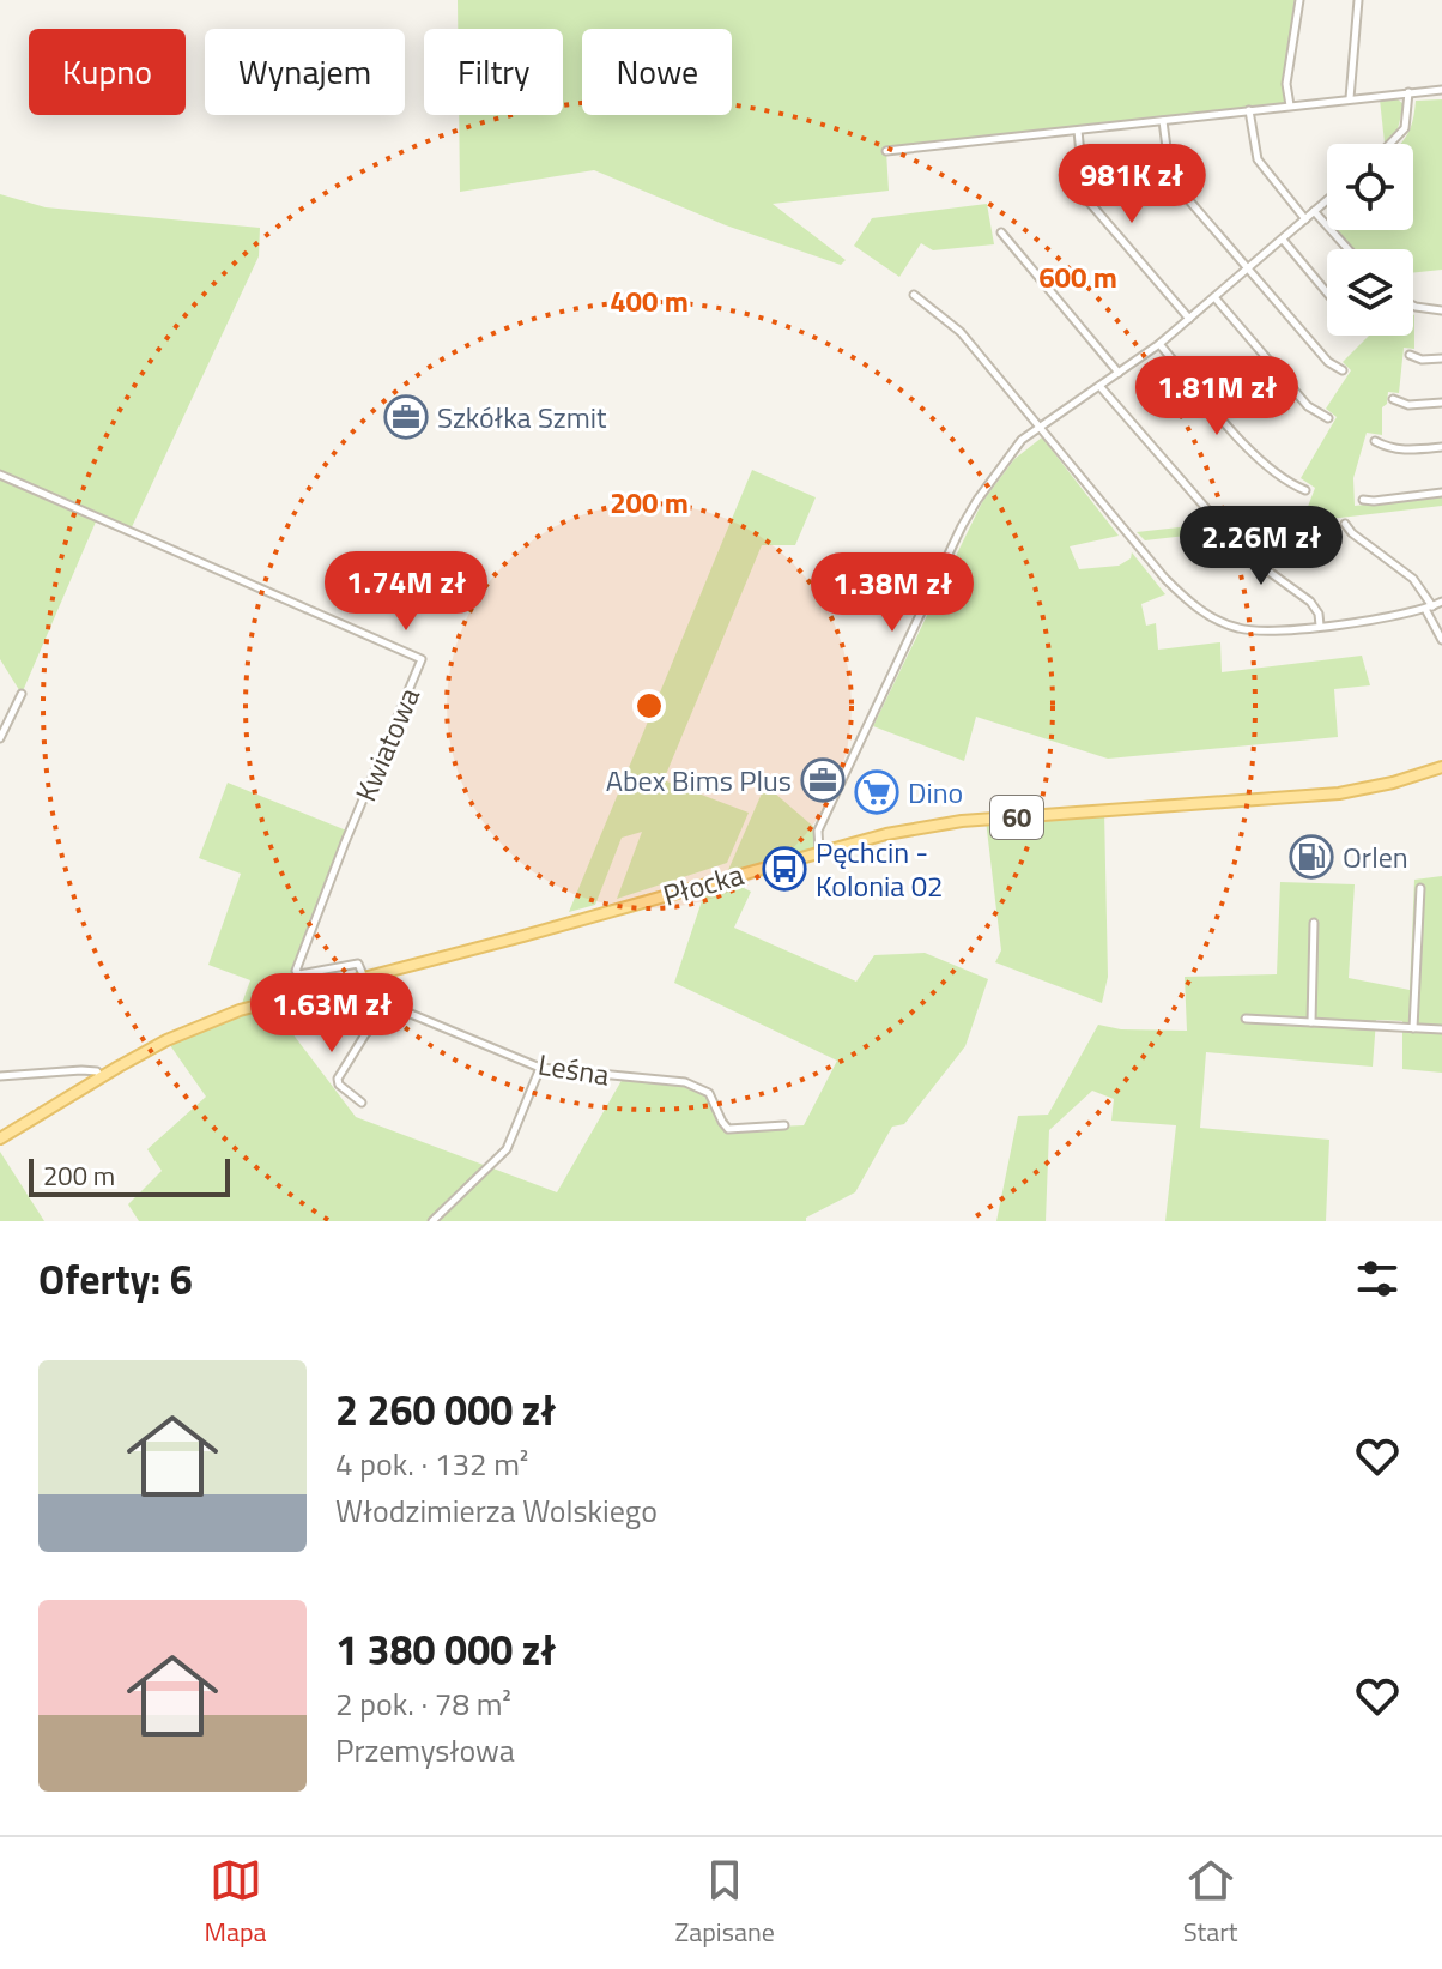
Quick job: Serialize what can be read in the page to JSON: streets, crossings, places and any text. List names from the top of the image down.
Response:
{
  "streets": {
    "main road": ["60", "Płocka"],
    "street": ["Kwiatowa", "Leśna"]
  },
  "crossings": [
    ["Kwiatowa", "Płocka"],
    ["Kwiatowa", "Leśna"],
    ["Płocka", "Leśna"]
  ],
  "places": {
    "office": ["Szkółka Szmit", "Abex Bims Plus"],
    "supermarket": ["Dino"],
    "fuel station": ["Orlen"],
    "bus stop": ["Pęchcin - Kolonia 02"]
  },
  "scale_bar": "200 m",
  "page": {
    "chip": [
      "Kupno",
      "Wynajem",
      "Filtry",
      "Nowe"
    ],
    "price": [
      "981K zł",
      "1.81M zł",
      "2.26M zł",
      "1.74M zł",
      "1.38M zł",
      "1.63M zł"
    ],
    "scale": "200 m",
    "heading": "Oferty: 6",
    "list": [
      {
        "name": "2 260 000 zł",
        "note": "4 pok. · 132 m² · Włodzimierza Wolskiego"
      },
      {
        "name": "1 380 000 zł",
        "note": "2 pok. · 78 m² · Przemysłowa"
      }
    ],
    "tabs": ["Mapa", "Zapisane", "Start"]
  },
  "rings": ["600 m", "400 m", "200 m"]
}
